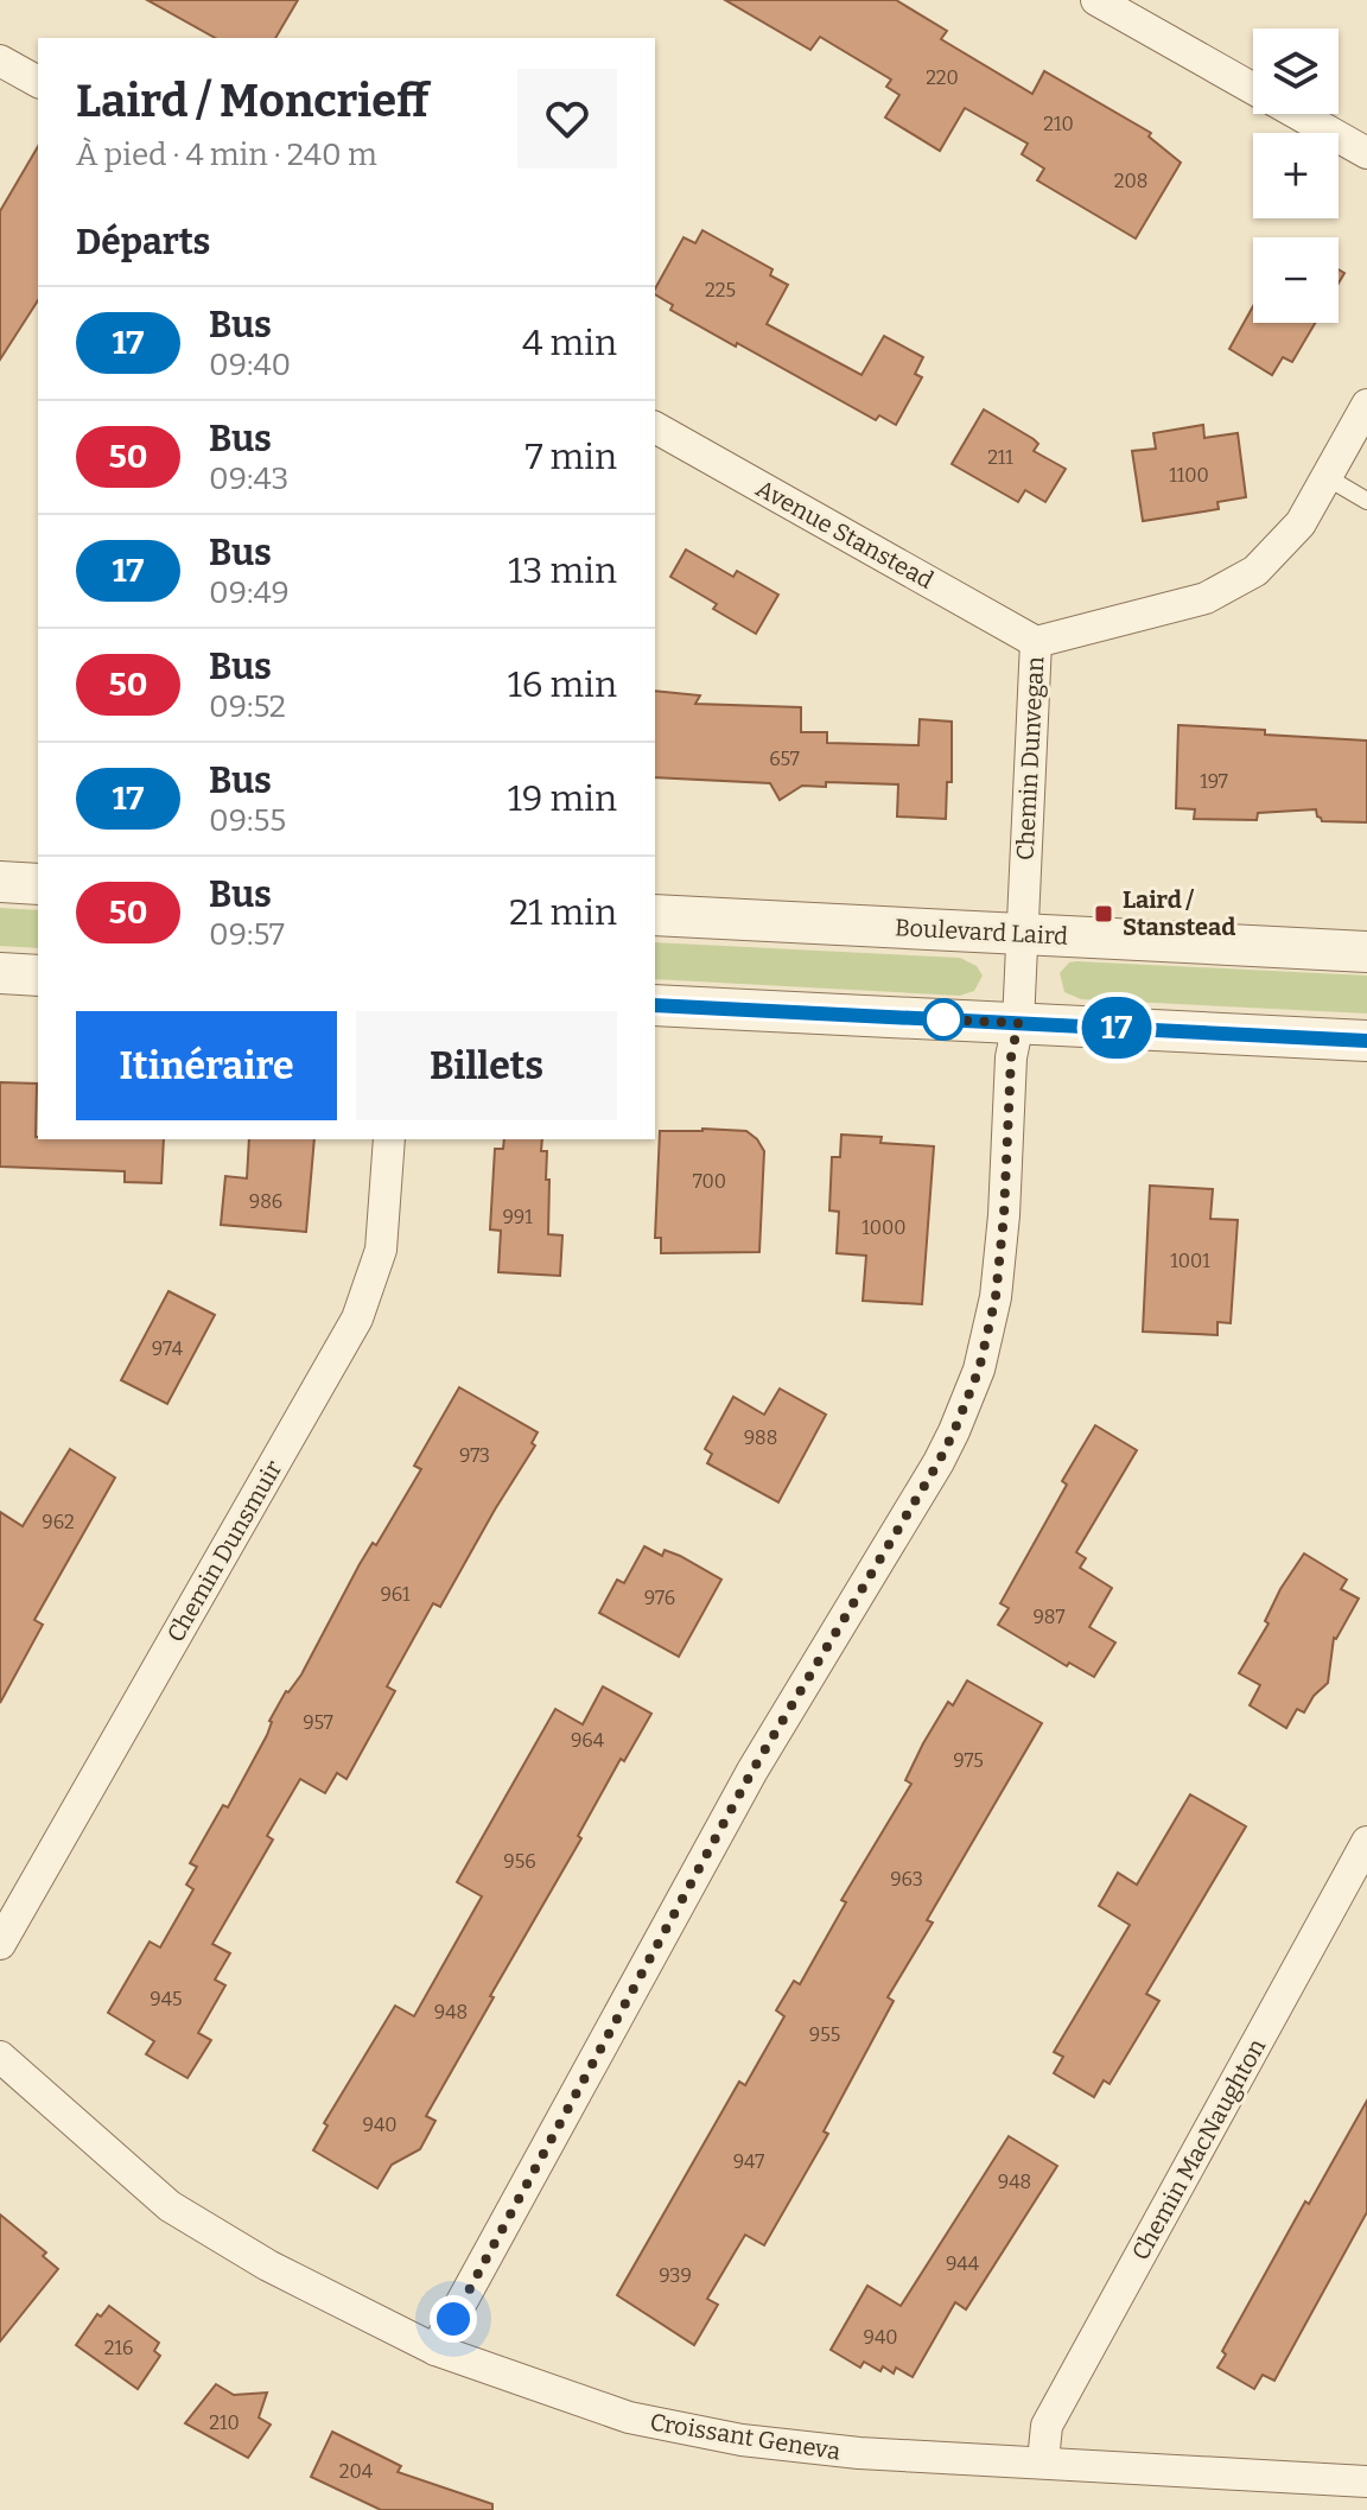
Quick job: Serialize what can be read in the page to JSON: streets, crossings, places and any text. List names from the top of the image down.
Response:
{
  "streets": {
    "street": [
      "Avenue Stanstead",
      "Chemin Dunvegan",
      "Boulevard Laird",
      "Chemin Dunsmuir",
      "Chemin MacNaughton",
      "Croissant Geneva"
    ]
  },
  "crossings": [
    ["Avenue Stanstead", "Chemin Dunvegan"],
    ["Chemin Dunvegan", "Boulevard Laird"],
    ["Chemin Dunvegan", "Croissant Geneva"],
    ["Chemin MacNaughton", "Croissant Geneva"]
  ],
  "places": {
    "transit": ["Laird / Stanstead"]
  },
  "lines": ["bus line 17"],
  "house_numbers": [
    "220",
    "210",
    "208",
    "225",
    "211",
    "1100",
    "657",
    "197",
    "700",
    "986",
    "991",
    "1000",
    "1001",
    "974",
    "988",
    "973",
    "962",
    "961",
    "976",
    "987",
    "957",
    "964",
    "975",
    "956",
    "963",
    "945",
    "948",
    "955",
    "940",
    "947",
    "948",
    "944",
    "939",
    "940",
    "216",
    "210",
    "204"
  ],
  "page": {
    "on_map": "17",
    "map_buttons": ["+", "−"],
    "heading": [
      ["Laird / Moncrieff", "À pied · 4 min · 240 m"],
      "Départs"
    ],
    "list": [
      {
        "mark": "17",
        "name": "Bus",
        "note": "09:40",
        "value": "4 min"
      },
      {
        "mark": "50",
        "name": "Bus",
        "note": "09:43",
        "value": "7 min"
      },
      {
        "mark": "17",
        "name": "Bus",
        "note": "09:49",
        "value": "13 min"
      },
      {
        "mark": "50",
        "name": "Bus",
        "note": "09:52",
        "value": "16 min"
      },
      {
        "mark": "17",
        "name": "Bus",
        "note": "09:55",
        "value": "19 min"
      },
      {
        "mark": "50",
        "name": "Bus",
        "note": "09:57",
        "value": "21 min"
      }
    ],
    "buttons": ["Itinéraire", "Billets"]
  }
}
